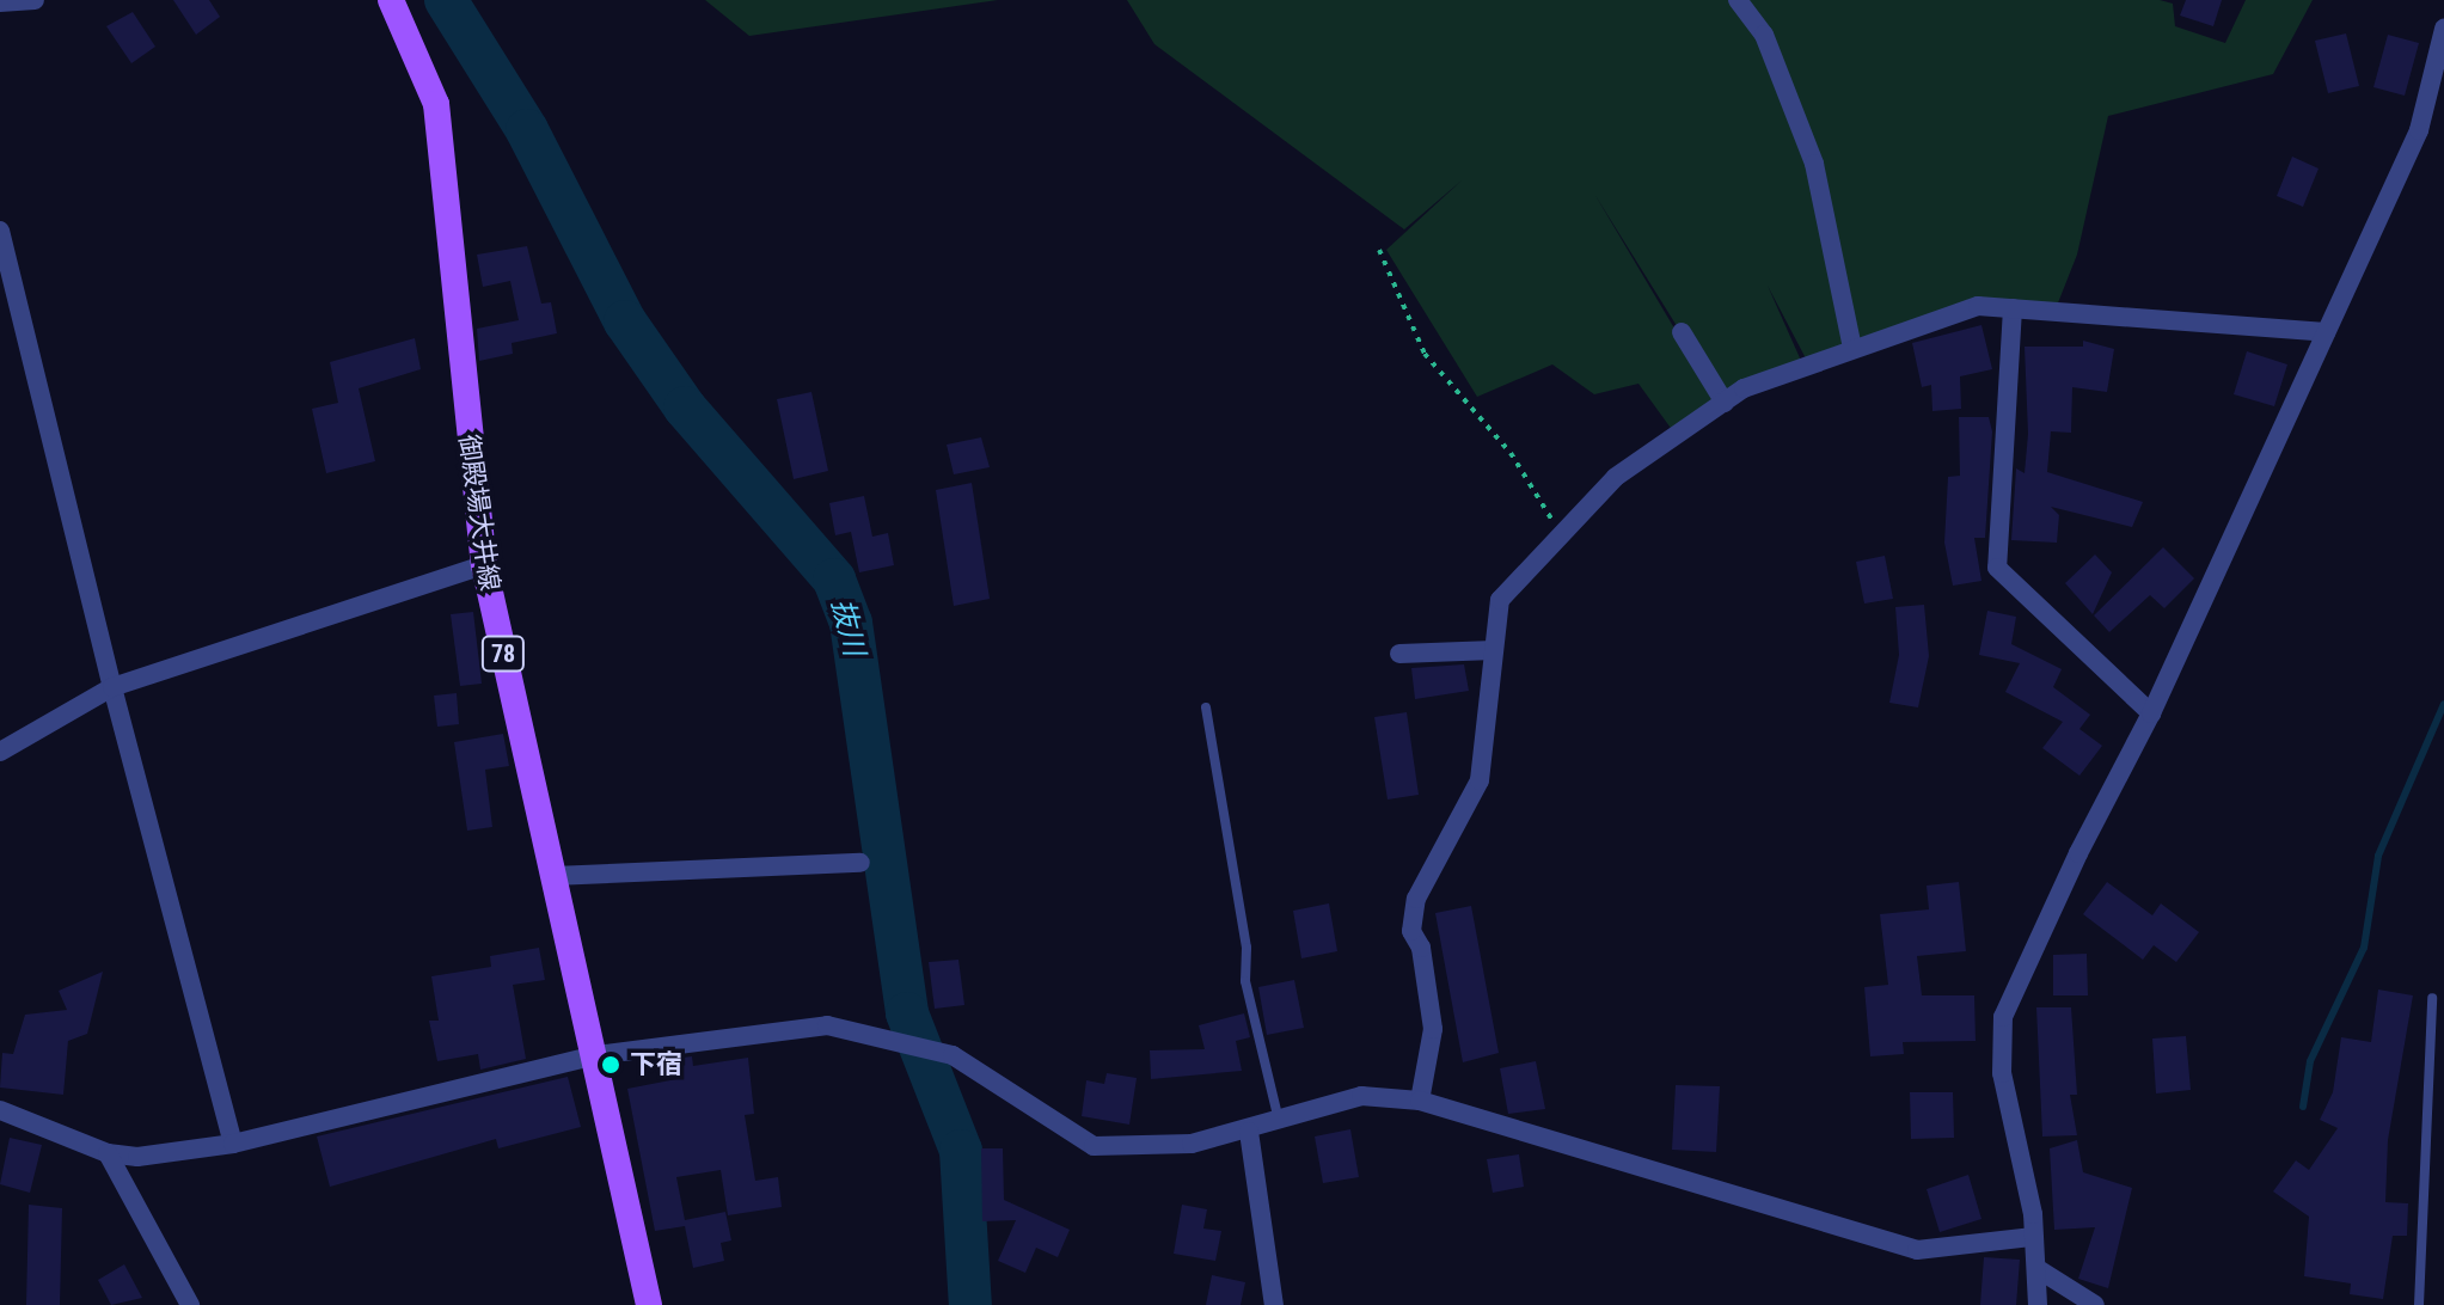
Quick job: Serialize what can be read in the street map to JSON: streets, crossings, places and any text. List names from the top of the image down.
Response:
{
  "streets": {
    "main road": ["御殿場大井線", "78"]
  },
  "water": ["抜川"],
  "places": ["下宿"]
}
